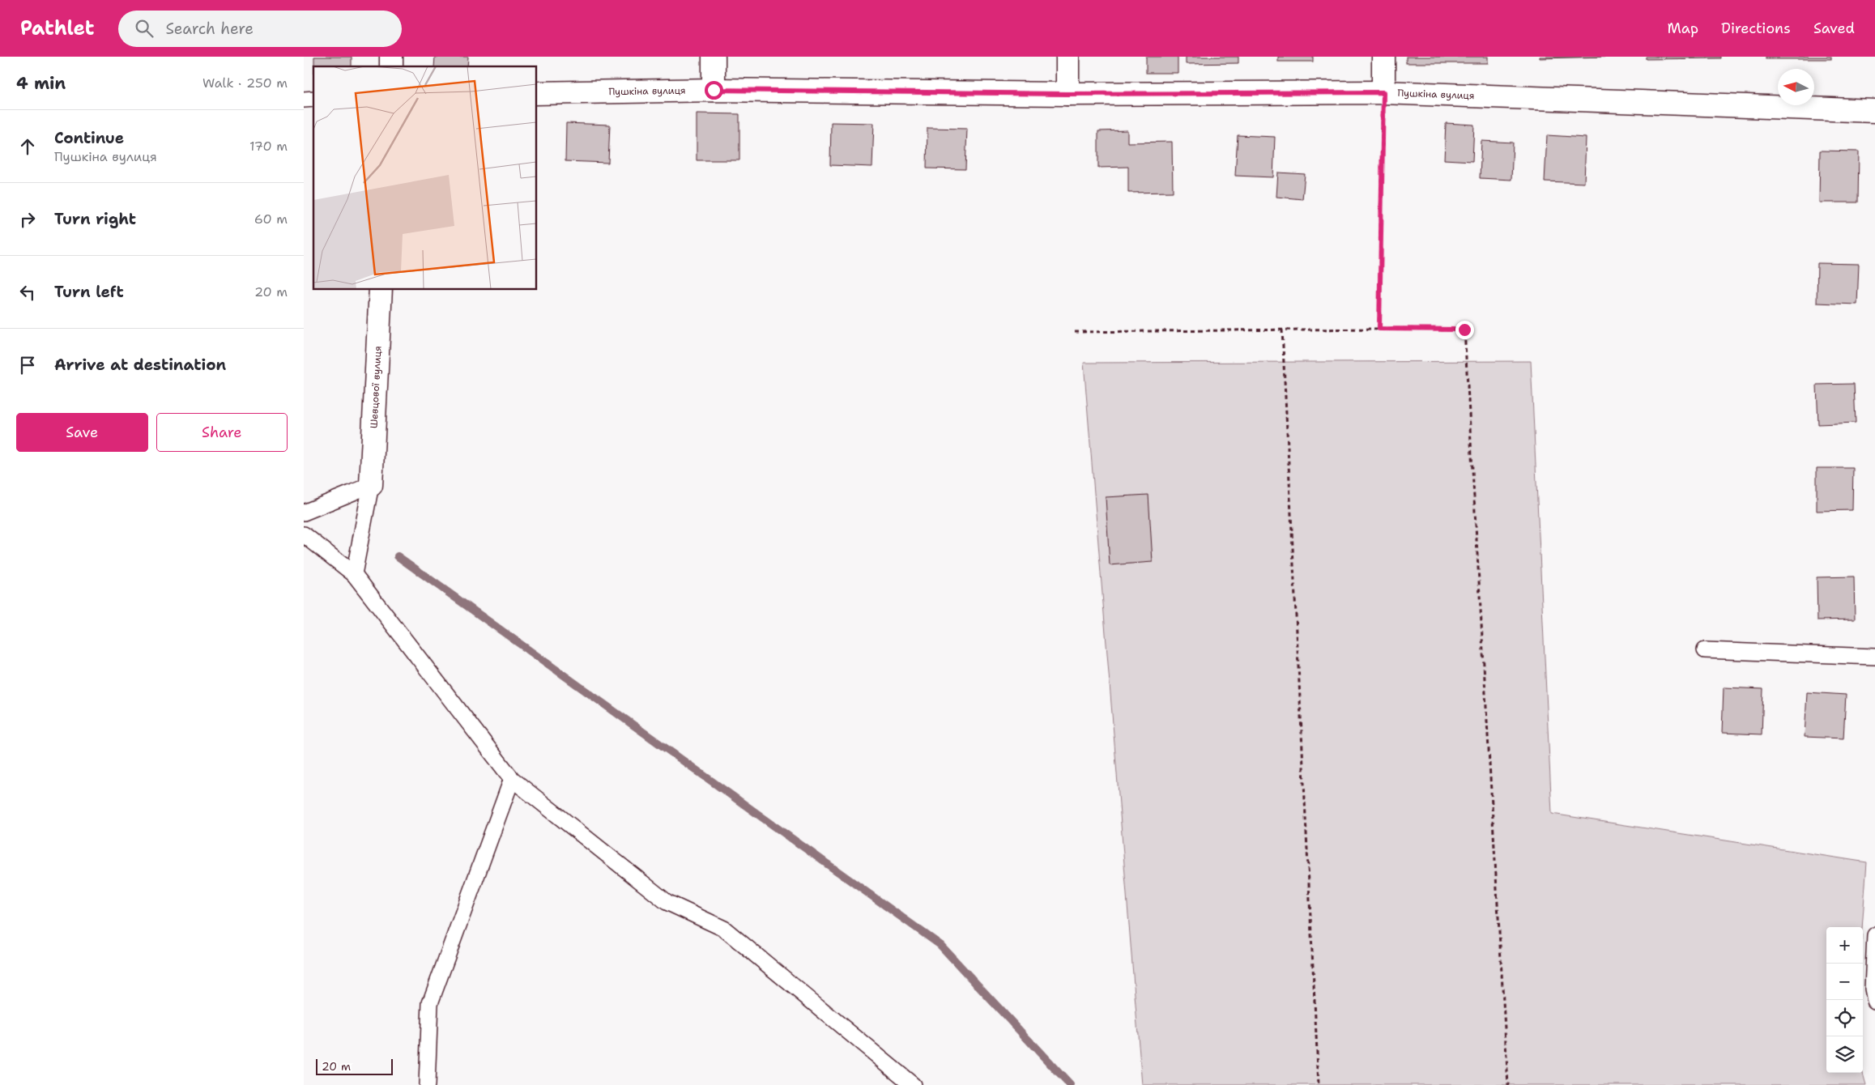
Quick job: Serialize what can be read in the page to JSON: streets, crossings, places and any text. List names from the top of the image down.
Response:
{
  "streets": {
    "street": ["Пушкіна вулиця", "Шевцової вулиця"]
  },
  "scale_bar": "20 m",
  "north": "left",
  "page": {
    "header": "Pathlet",
    "search": "Search here",
    "nav": ["Map", "Directions", "Saved"],
    "heading": ["4 min", "Walk · 250 m"],
    "list": [
      ["Continue", "Пушкіна вулиця", "170 m"],
      ["Turn right", "60 m"],
      ["Turn left", "20 m"],
      "Arrive at destination"
    ],
    "buttons": ["Save", "Share"],
    "map_buttons": ["+", "−"],
    "scale": "20 m"
  }
}
